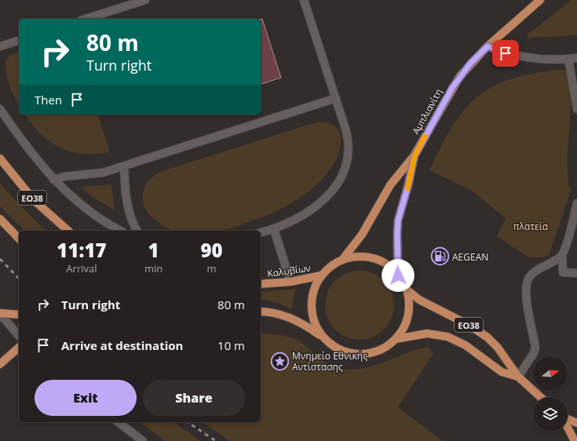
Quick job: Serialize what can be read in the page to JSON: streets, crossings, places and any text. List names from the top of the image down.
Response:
{
  "streets": {
    "main road": ["Αμπλιανίτη", "ΕΟ38", "Καλυβίων"]
  },
  "crossings": [
    ["Αμπλιανίτη", "ΕΟ38"],
    ["Αμπλιανίτη", "Καλυβίων"],
    ["ΕΟ38", "Καλυβίων"]
  ],
  "parks": ["πλατεία"],
  "places": {
    "fuel station": ["AEGEAN"],
    "place": ["Μνημείο Εθνικής Αντίστασης"]
  },
  "north": "right",
  "page": {
    "turn": ["80 m", "Turn right"],
    "then": "Then",
    "eta": [
      "11:17",
      "Arrival",
      "1",
      "min",
      "90",
      "m"
    ],
    "list": [
      {
        "name": "Turn right",
        "value": "80 m"
      },
      {
        "name": "Arrive at destination",
        "value": "10 m"
      }
    ],
    "buttons": ["Exit", "Share"]
  }
}
